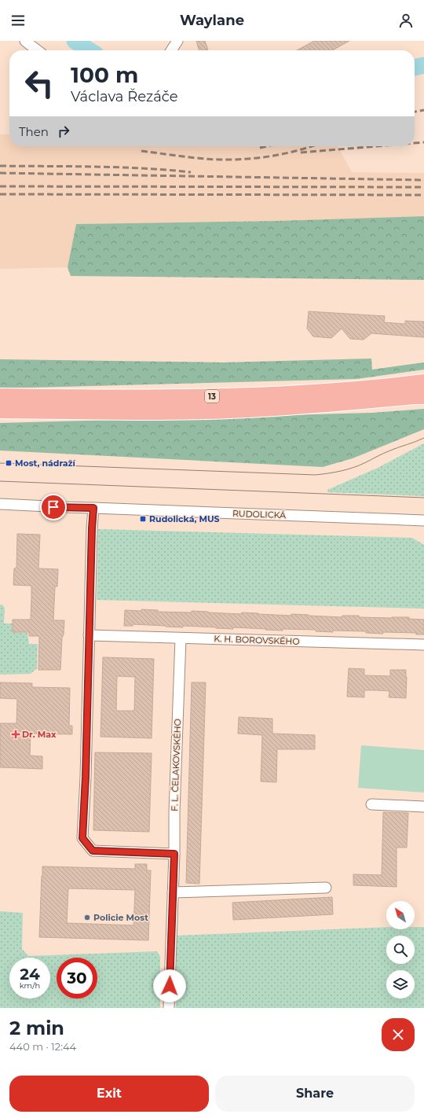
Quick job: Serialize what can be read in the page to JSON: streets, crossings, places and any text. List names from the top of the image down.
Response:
{
  "streets": {
    "highway": ["13"],
    "street": ["RUDOLICKÁ", "K. H. BOROVSKÉHO", "F. L. ČELAKOVSKÉHO"]
  },
  "crossings": [
    ["K. H. BOROVSKÉHO", "F. L. ČELAKOVSKÉHO"]
  ],
  "places": {
    "transit": ["Most, nádraží", "Rudolická, MUS"],
    "health": ["Dr. Max"],
    "other": ["Policie Most"]
  },
  "north": "top left",
  "page": {
    "header": "Waylane",
    "turn": ["100 m", "Václava Řezáče"],
    "then": "Then",
    "speed": "24 km/h",
    "limit": "30",
    "heading": ["2 min", "440 m · 12:44"],
    "buttons": ["Exit", "Share"]
  }
}
